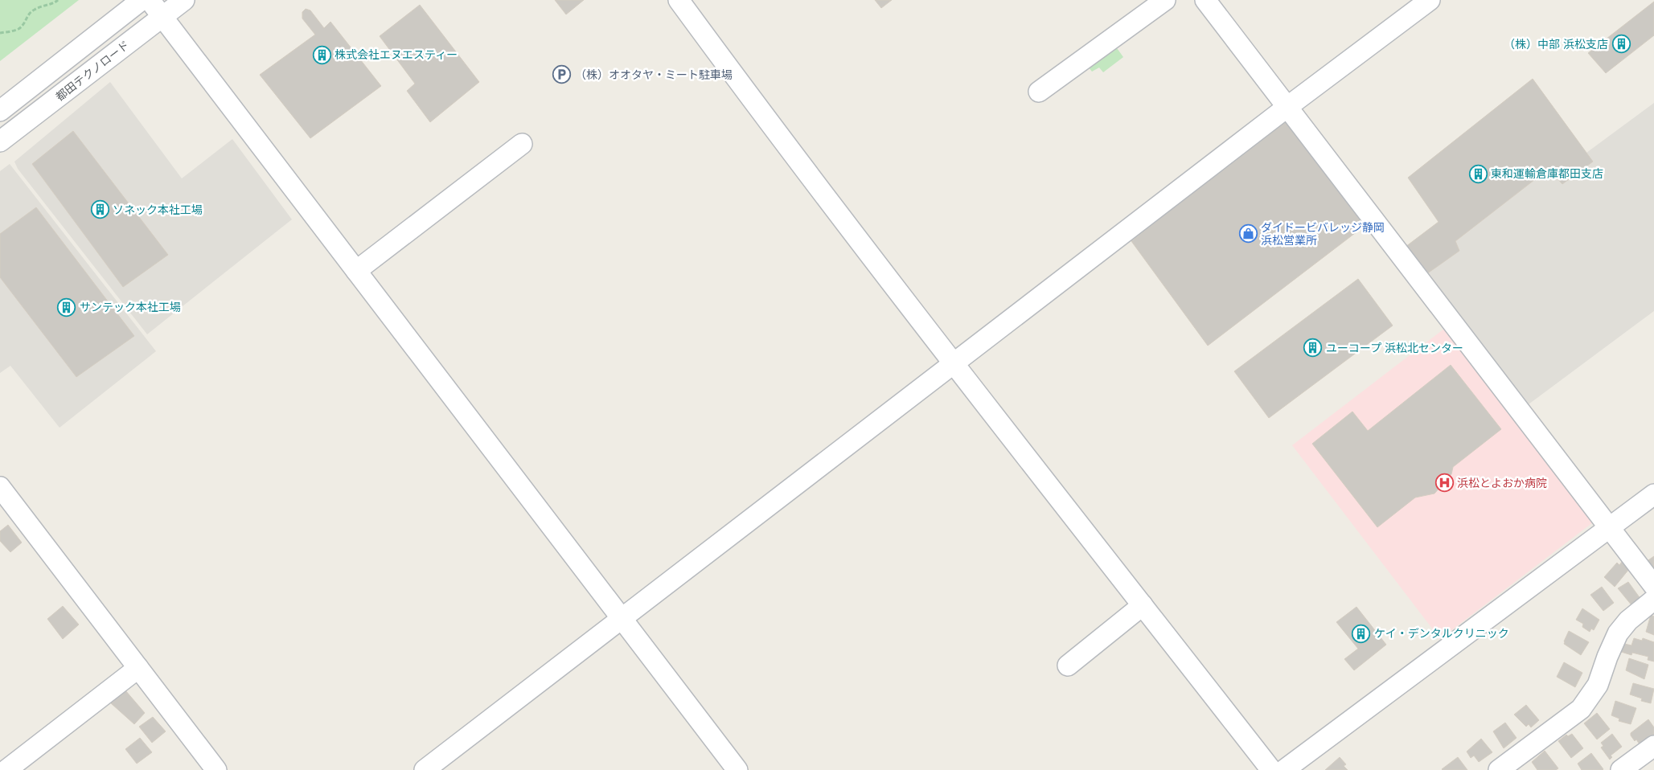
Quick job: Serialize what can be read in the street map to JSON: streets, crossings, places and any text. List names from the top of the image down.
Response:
{
  "streets": {
    "street": ["都田テクノロード"]
  },
  "places": {
    "building": [
      "（株）中部 浜松支店",
      "株式会社エヌエスティー",
      "東和運輸倉庫都田支店",
      "ソネック本社工場",
      "サンテック本社工場",
      "ユーコープ 浜松北センター",
      "ケイ・デンタルクリニック"
    ],
    "parking": ["（株）オオタヤ・ミート駐車場"],
    "shop": ["ダイドービバレッジ静岡 浜松営業所"],
    "hospital": ["浜松とよおか病院"]
  }
}
